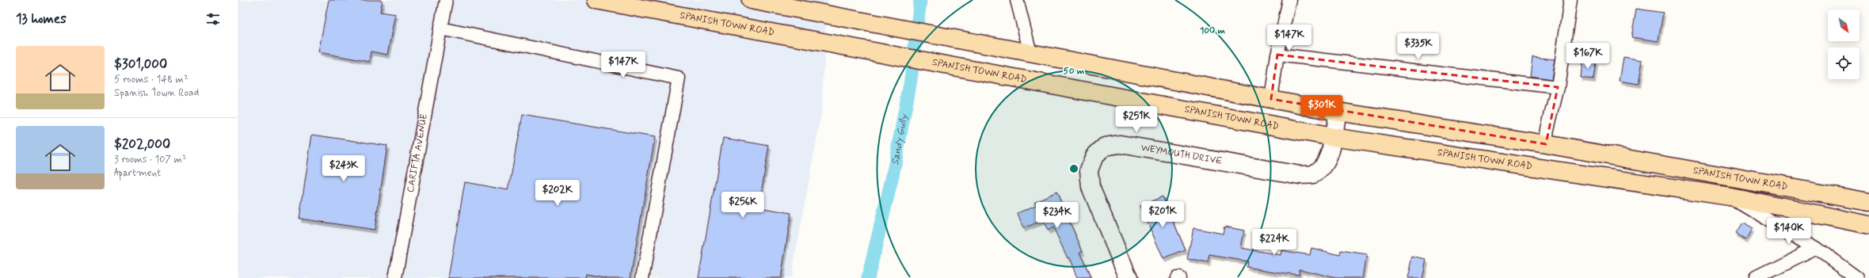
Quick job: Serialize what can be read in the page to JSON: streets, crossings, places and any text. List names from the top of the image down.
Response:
{
  "streets": {
    "highway": ["SPANISH TOWN ROAD"],
    "street": ["CARIFTA AVENUE", "WEYMOUTH DRIVE"]
  },
  "crossings": [
    ["SPANISH TOWN ROAD", "WEYMOUTH DRIVE"]
  ],
  "water": ["Sandy Gully"],
  "north": "bottom right",
  "page": {
    "heading": "13 homes",
    "price": [
      "$147K",
      "$335K",
      "$167K",
      "$147K",
      "$301K",
      "$251K",
      "$243K",
      "$202K",
      "$256K",
      "$201K",
      "$234K",
      "$140K",
      "$224K"
    ],
    "list": [
      {
        "name": "$301,000",
        "note": "5 rooms · 148 m² · Spanish Town Road"
      },
      {
        "name": "$202,000",
        "note": "3 rooms · 107 m² · Apartment"
      }
    ]
  },
  "rings": ["100 m", "50 m"]
}
